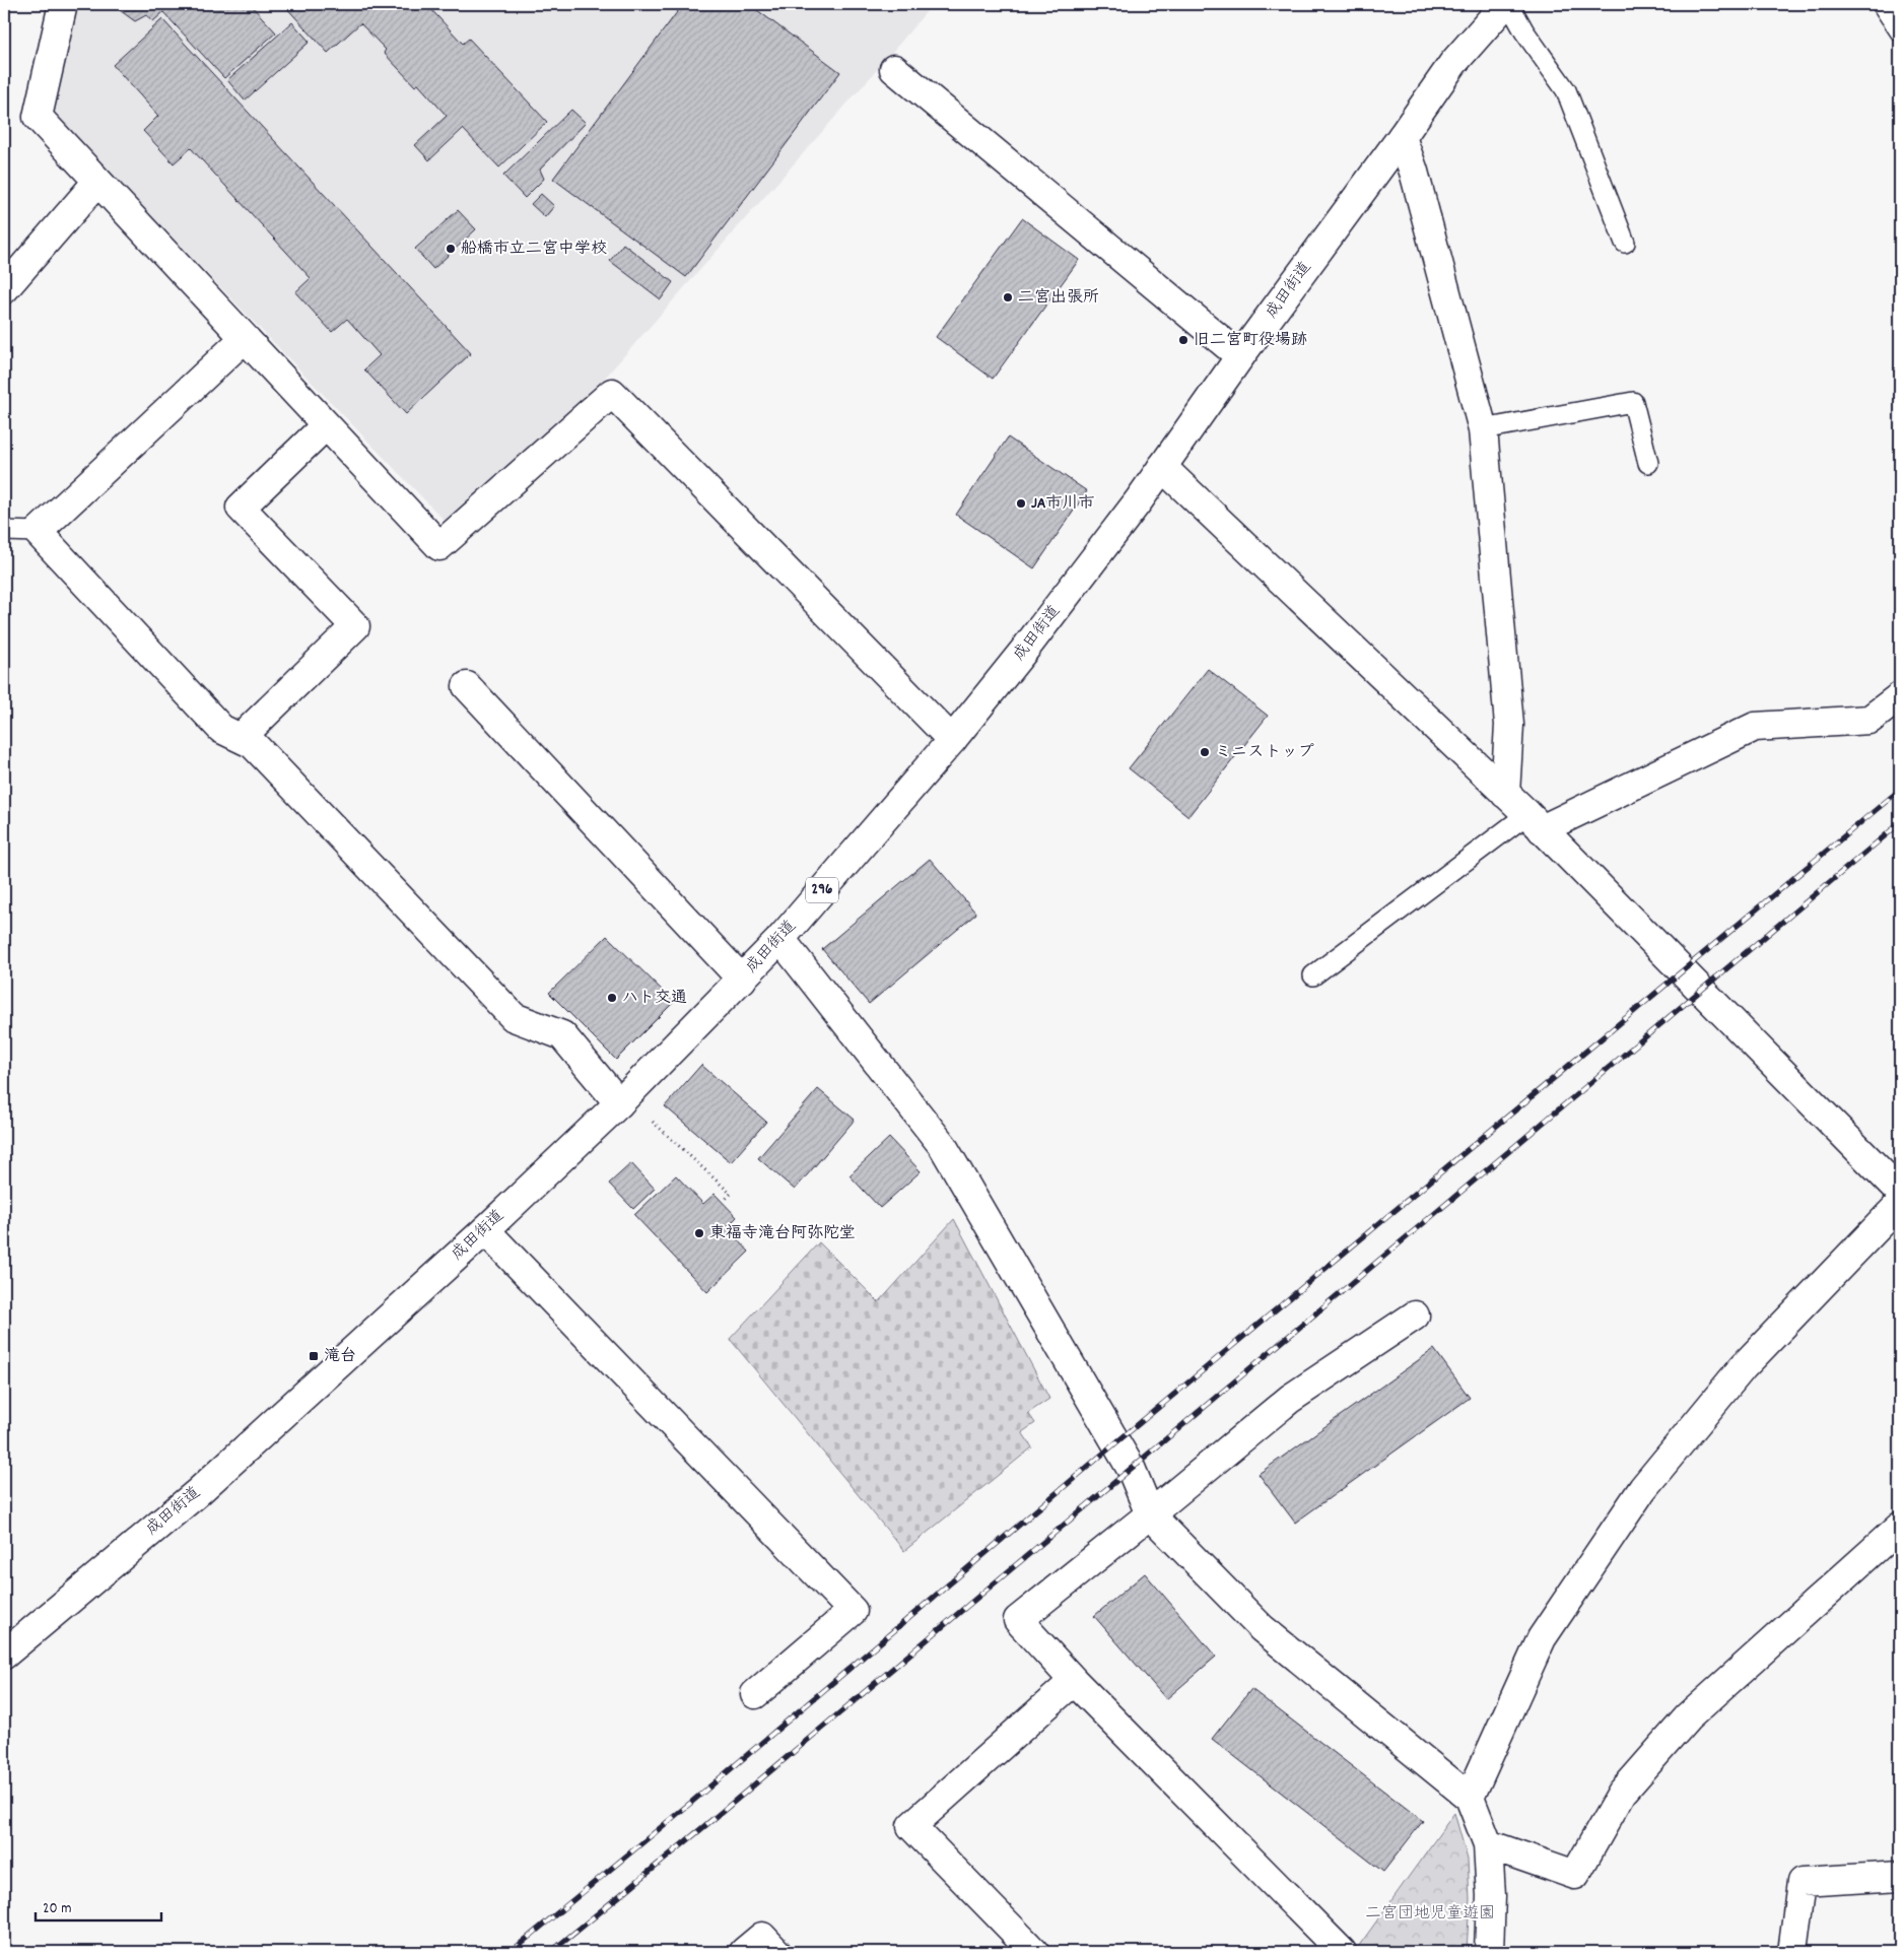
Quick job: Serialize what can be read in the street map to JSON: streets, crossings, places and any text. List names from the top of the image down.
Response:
{
  "streets": {
    "main road": ["成田街道", "296"]
  },
  "parks": ["二宮団地児童遊園"],
  "places": {
    "other": [
      "船橋市立二宮中学校",
      "二宮出張所",
      "旧二宮町役場跡",
      "JA市川市",
      "ミニストップ",
      "ハト交通",
      "東福寺滝台阿弥陀堂"
    ],
    "transit": ["滝台"]
  },
  "scale_bar": "20 m"
}
